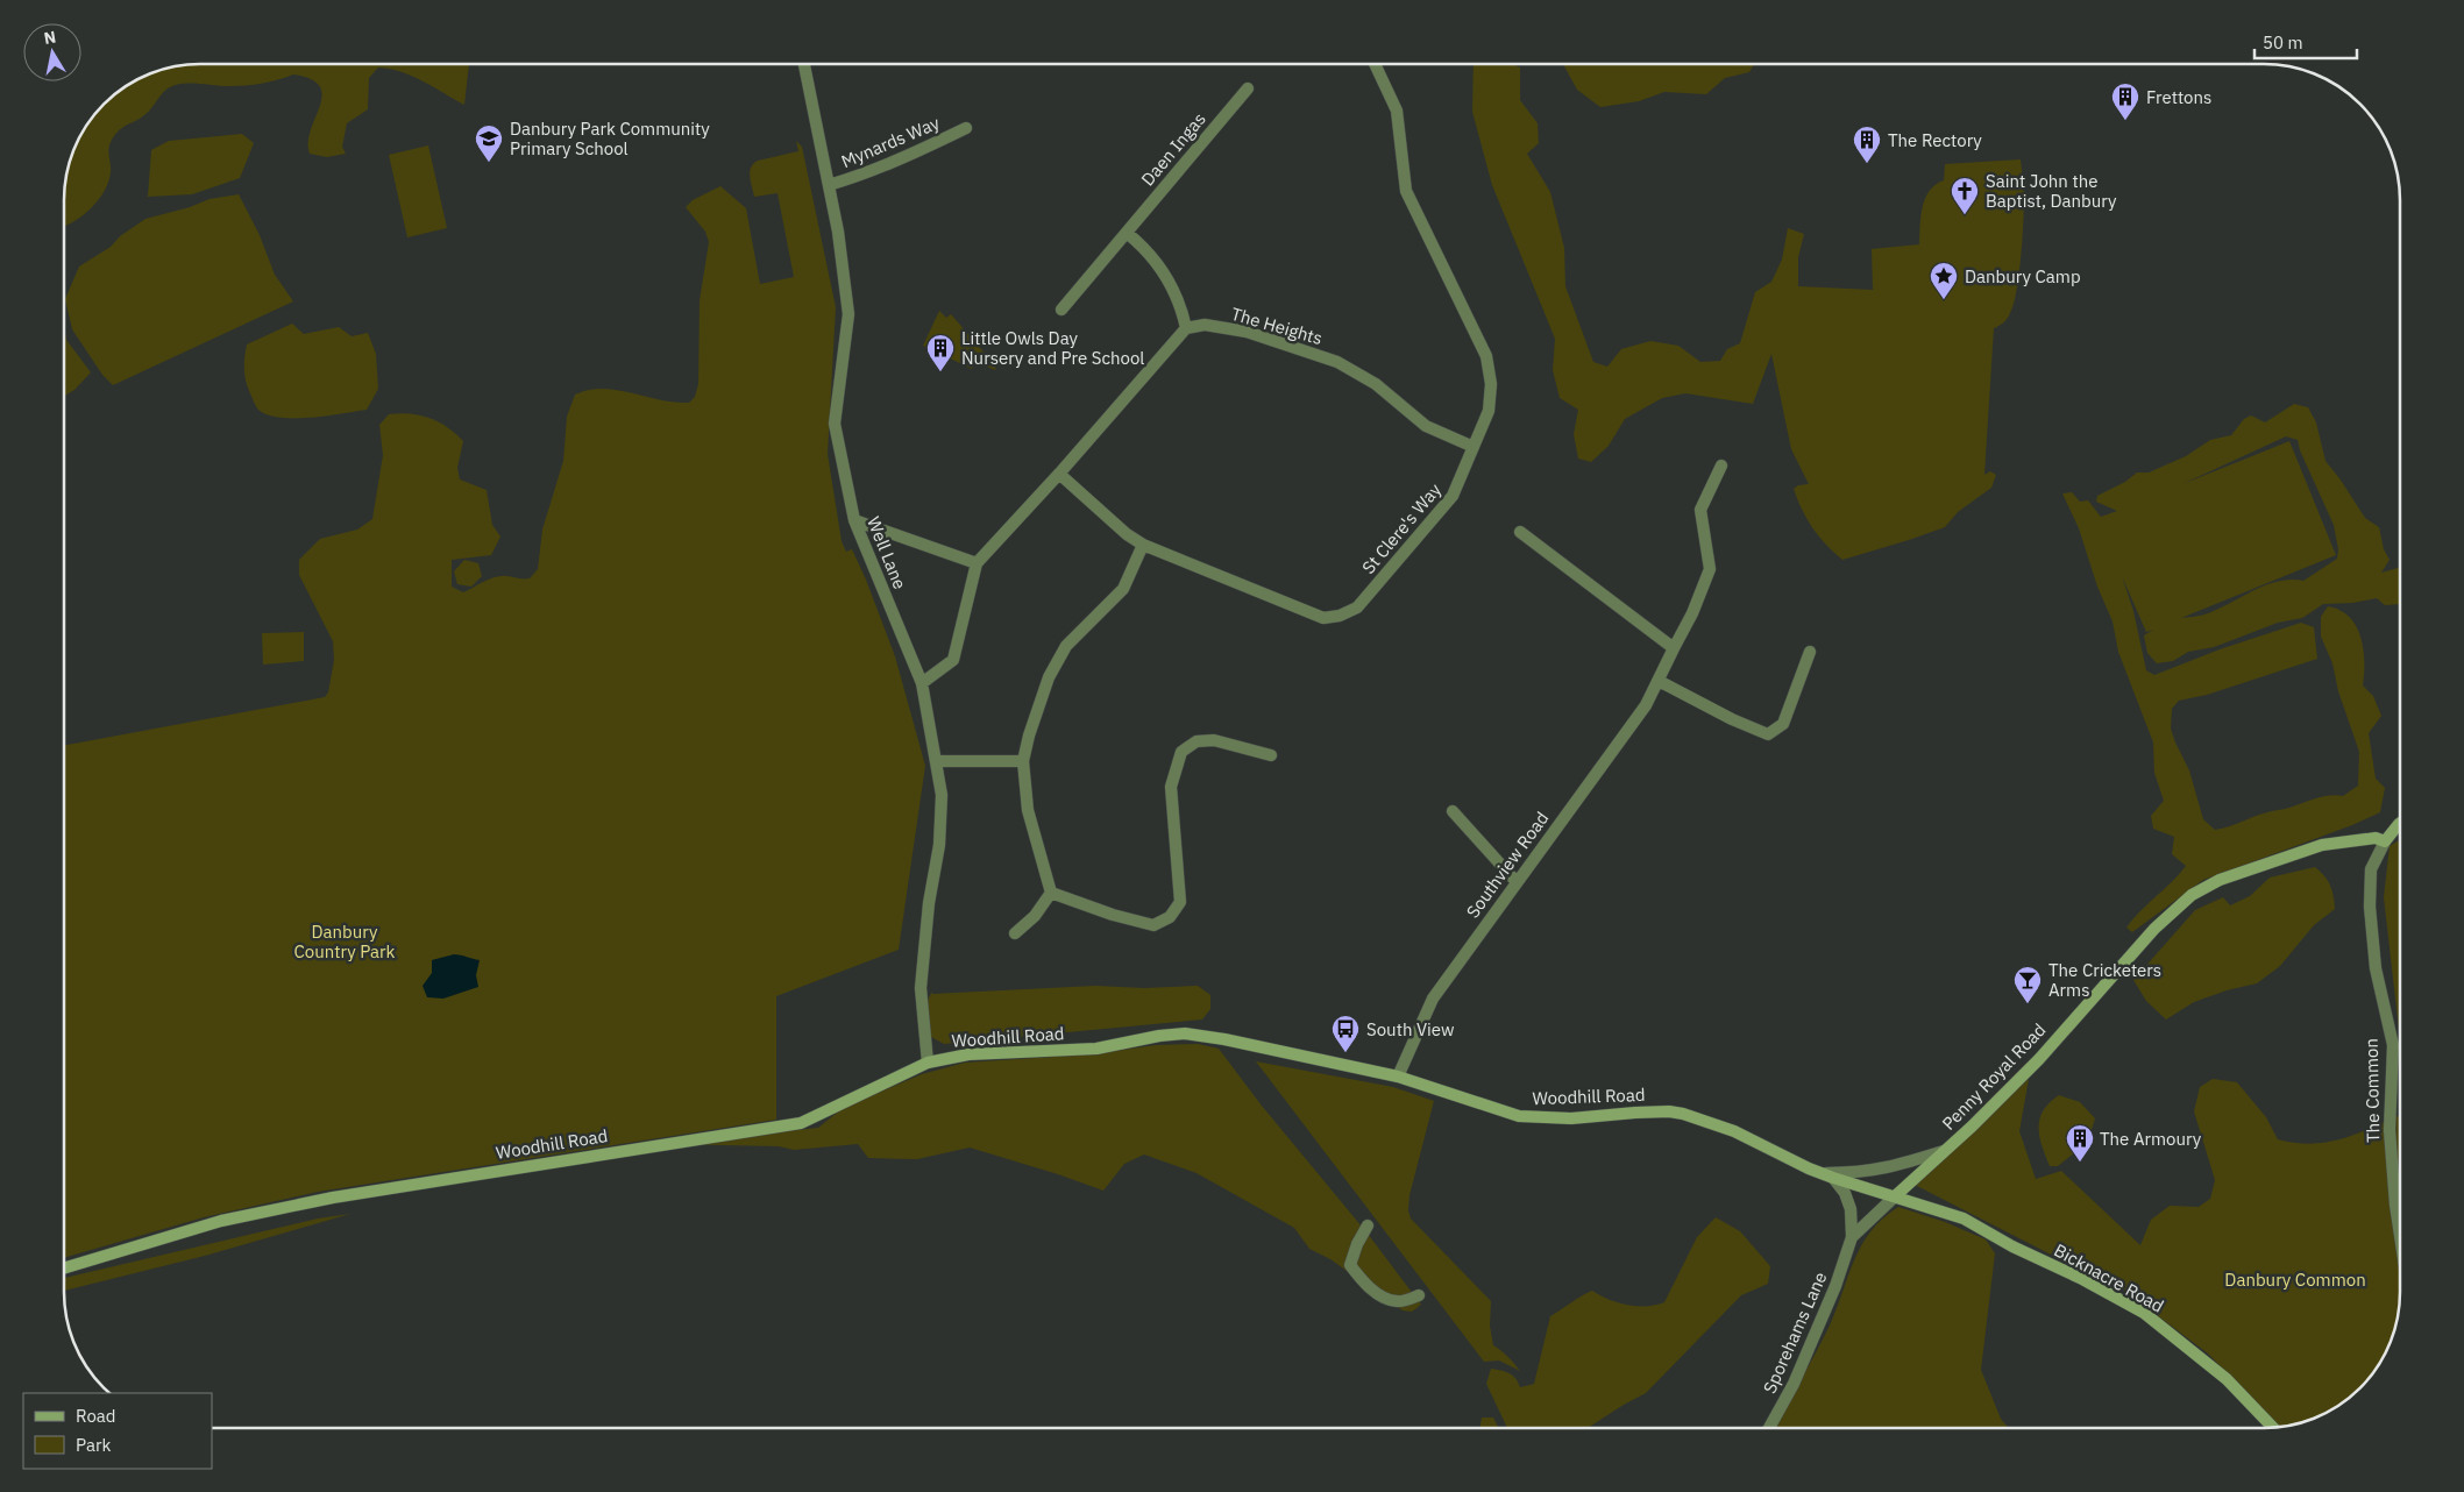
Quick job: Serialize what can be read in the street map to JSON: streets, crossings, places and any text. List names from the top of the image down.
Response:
{
  "streets": {
    "street": [
      "Mynards Way",
      "Daen Ingas",
      "The Heights",
      "St Clere's Way",
      "Well Lane",
      "Southview Road",
      "Woodhill Road",
      "Penny Royal Road",
      "The Common",
      "Bicknacre Road",
      "Sporehams Lane"
    ]
  },
  "crossings": [
    ["Mynards Way", "Well Lane"],
    ["The Heights", "St Clere's Way"],
    ["Well Lane", "Woodhill Road"],
    ["Southview Road", "Woodhill Road"],
    ["Woodhill Road", "Penny Royal Road"],
    ["Woodhill Road", "Bicknacre Road"],
    ["Woodhill Road", "Sporehams Lane"],
    ["Penny Royal Road", "The Common"],
    ["Penny Royal Road", "Bicknacre Road"],
    ["Penny Royal Road", "Sporehams Lane"],
    ["Bicknacre Road", "Sporehams Lane"]
  ],
  "parks": ["Danbury Country Park", "Danbury Common"],
  "places": {
    "building": [
      "Frettons",
      "The Rectory",
      "Little Owls Day Nursery and Pre School",
      "The Armoury"
    ],
    "school or university": ["Danbury Park Community Primary School"],
    "church": ["Saint John the Baptist, Danbury"],
    "place": ["Danbury Camp"],
    "bar": ["The Cricketers Arms"],
    "bus stop": ["South View"]
  },
  "legend": ["Road", "Park"],
  "scale_bar": "50 m",
  "north": "top"
}
